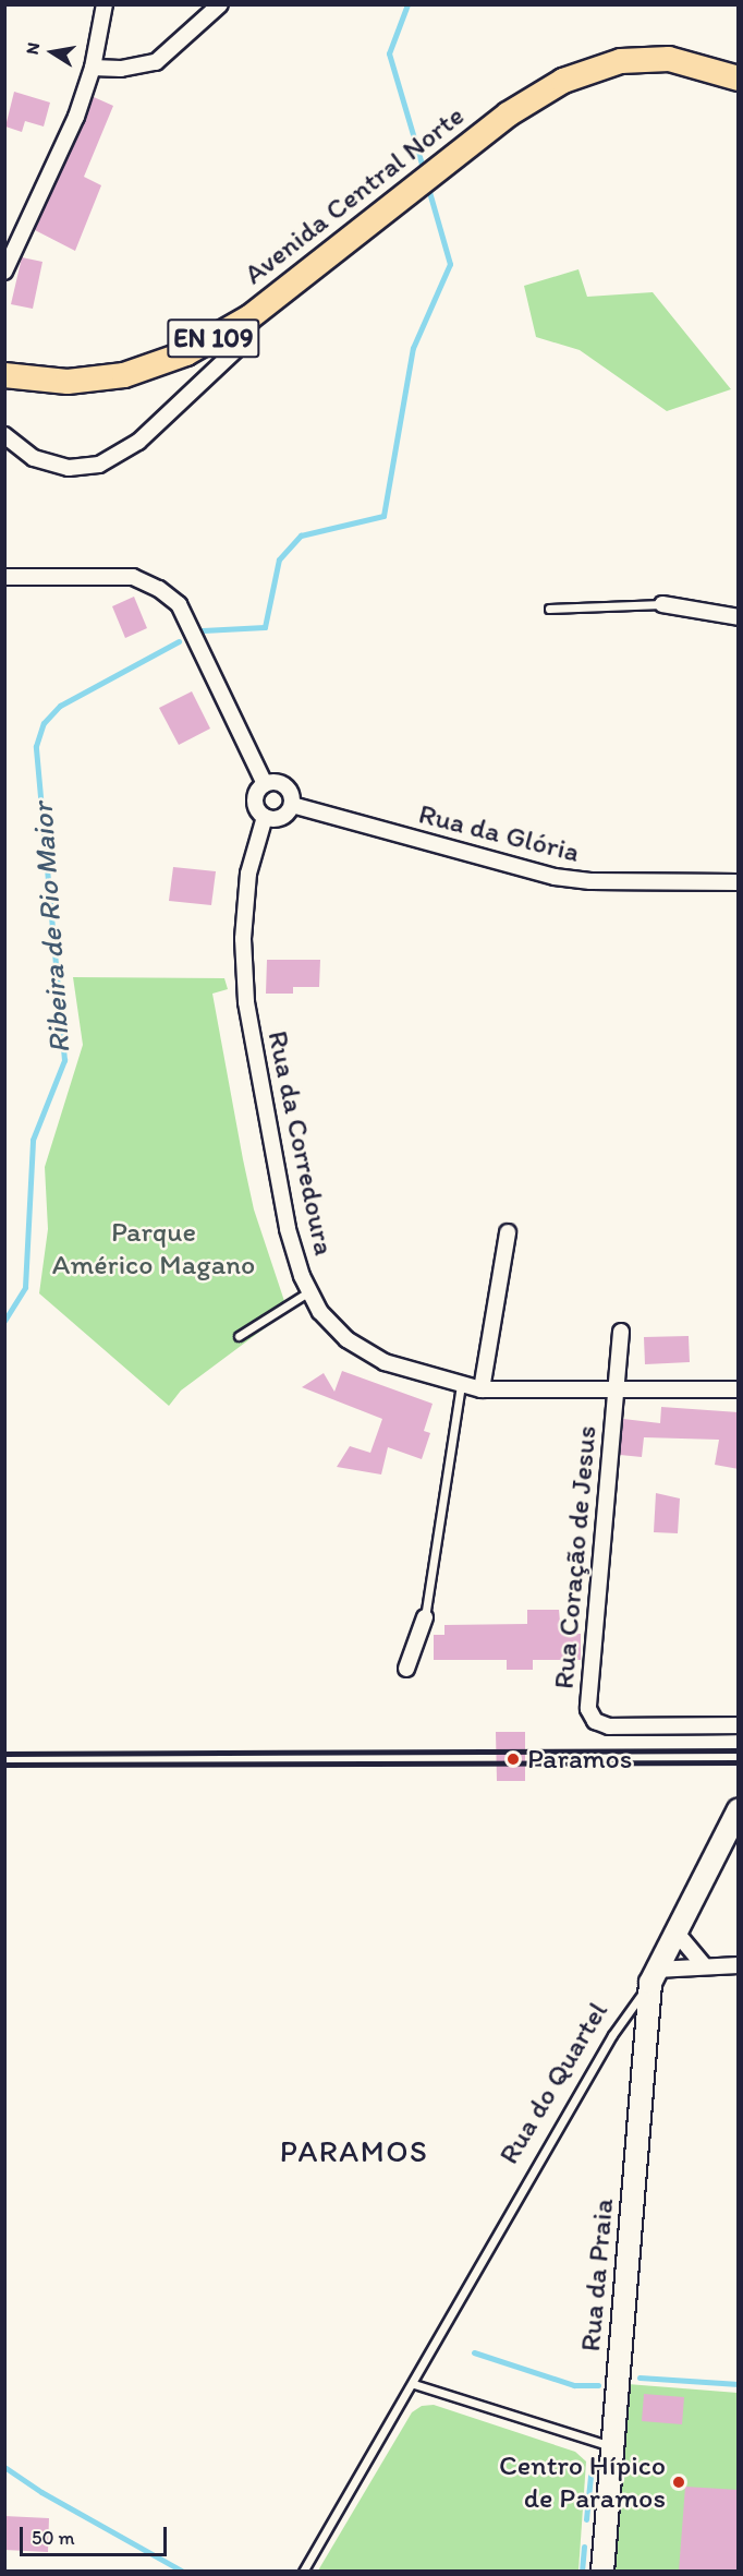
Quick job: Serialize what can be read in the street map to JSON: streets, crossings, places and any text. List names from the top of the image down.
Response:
{
  "streets": {
    "main road": ["Avenida Central Norte", "EN 109"],
    "street": [
      "Rua da Glória",
      "Rua da Corredoura",
      "Rua Coração de Jesus",
      "Rua do Quartel",
      "Rua da Praia"
    ]
  },
  "crossings": [
    ["Rua da Glória", "Rua da Corredoura"],
    ["Rua da Corredoura", "Rua Coração de Jesus"],
    ["Rua do Quartel", "Rua da Praia"]
  ],
  "districts": ["PARAMOS"],
  "water": ["Ribeira de Rio Maior"],
  "parks": ["Parque Américo Magano"],
  "places": ["Paramos", "Centro Hípico de Paramos"],
  "scale_bar": "50 m",
  "north": "left"
}
